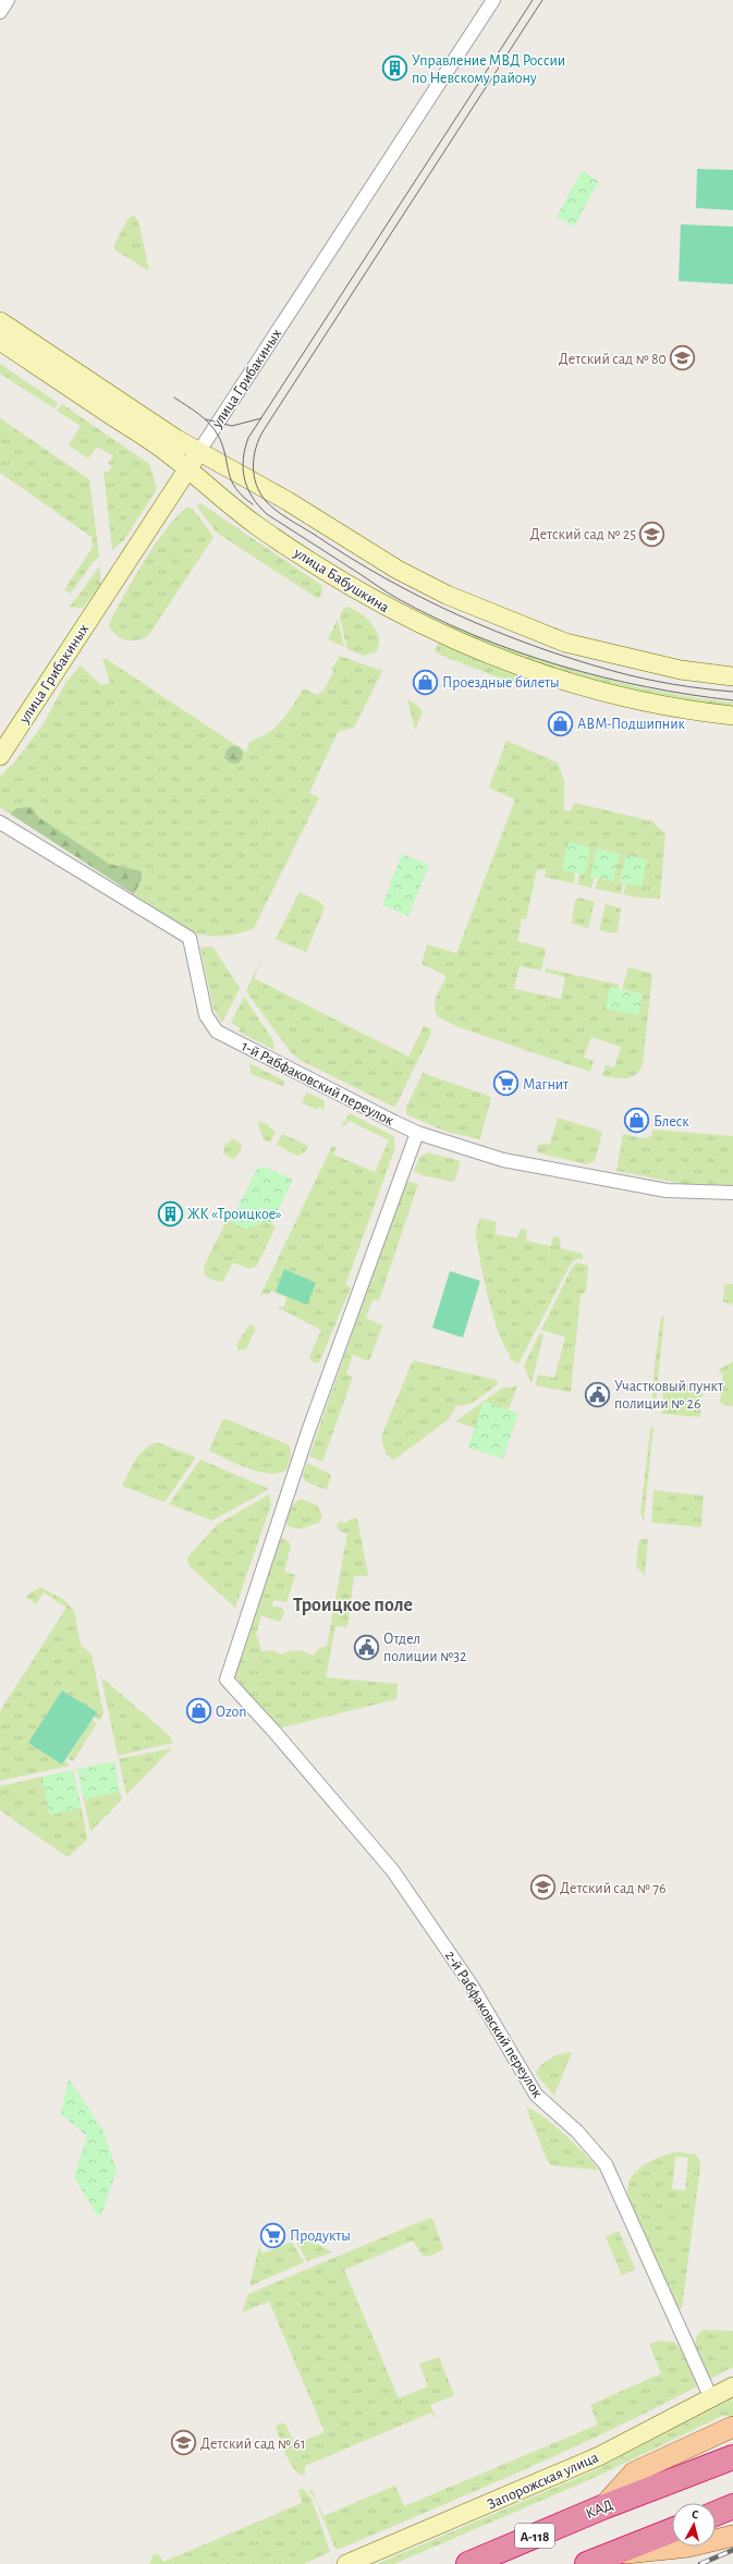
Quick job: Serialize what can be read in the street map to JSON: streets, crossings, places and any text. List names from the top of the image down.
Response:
{
  "streets": {
    "highway": ["КАД", "А-118"],
    "main road": ["улица Грибакиных", "улица Бабушкина", "Запорожская улица"],
    "street": ["1-й Рабфаковский переулок", "2-й Рабфаковский переулок"]
  },
  "crossings": [
    ["улица Грибакиных", "улица Бабушкина"],
    ["1-й Рабфаковский переулок", "2-й Рабфаковский переулок"],
    ["2-й Рабфаковский переулок", "Запорожская улица"]
  ],
  "districts": ["Троицкое поле"],
  "places": {
    "building": ["Управление МВД России по Невскому району", "ЖК «Троицкое»"],
    "school or university": [
      "Детский сад № 80",
      "Детский сад № 25",
      "Детский сад № 76",
      "Детский сад № 61"
    ],
    "shop": [
      "Проездные билеты",
      "АВМ-Подшипник",
      "Блеск",
      "Ozon"
    ],
    "supermarket": ["Магнит", "Продукты"],
    "public building": ["Участковый пункт полиции № 26", "Отдел полиции №32"]
  },
  "north": "top"
}
